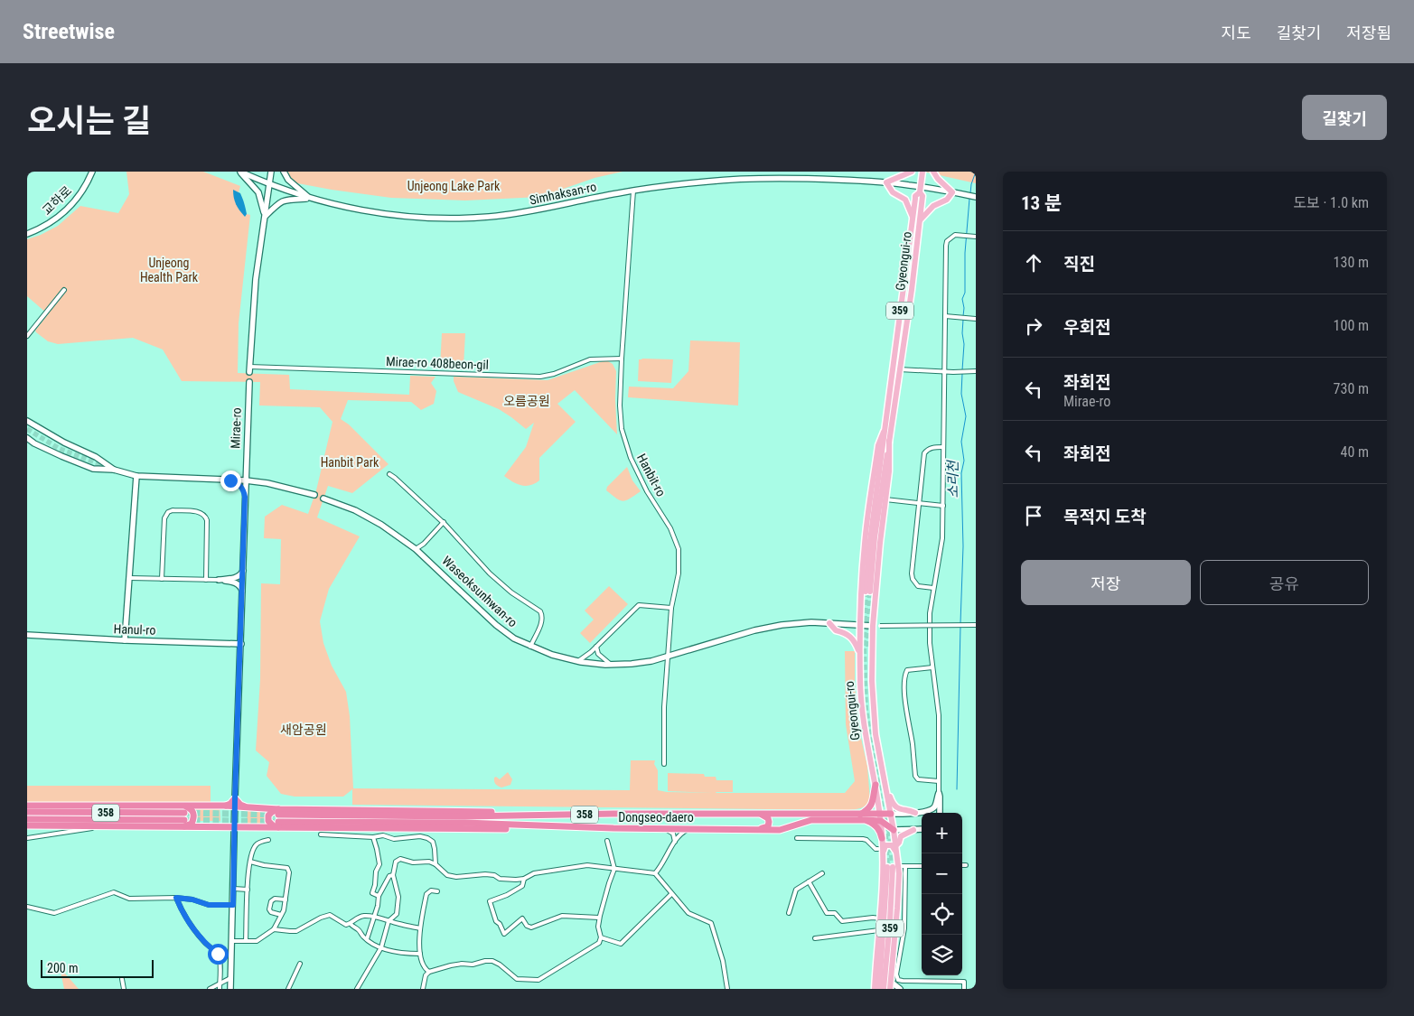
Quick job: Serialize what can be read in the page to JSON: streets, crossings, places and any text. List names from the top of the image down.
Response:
{
  "streets": {
    "highway": ["358", "Dongseo-daero"],
    "main road": ["Gyeongui-ro", "359"],
    "street": [
      "Simhaksan-ro",
      "교하로",
      "Mirae-ro 408beon-gil",
      "Mirae-ro",
      "Hanbit-ro",
      "Waseoksunhwan-ro",
      "Hanul-ro"
    ]
  },
  "crossings": [
    ["Simhaksan-ro", "Gyeongui-ro"],
    ["Simhaksan-ro", "Hanbit-ro"],
    ["Gyeongui-ro", "Waseoksunhwan-ro"],
    ["Gyeongui-ro", "Dongseo-daero"],
    ["Mirae-ro 408beon-gil", "Hanbit-ro"],
    ["Mirae-ro", "Hanul-ro"],
    ["Hanbit-ro", "Waseoksunhwan-ro"]
  ],
  "water": ["소리천"],
  "parks": [
    "Unjeong Lake Park",
    "Unjeong Health Park",
    "오름공원",
    "Hanbit Park",
    "새암공원"
  ],
  "scale_bar": "200 m",
  "page": {
    "header": "Streetwise",
    "nav": ["지도", "길찾기", "저장됨"],
    "title": "오시는 길",
    "buttons": [
      "길찾기",
      ["저장", "공유"]
    ],
    "heading": ["13 분", "도보 · 1.0 km"],
    "list": [
      ["직진", "130 m"],
      ["우회전", "100 m"],
      ["좌회전", "Mirae-ro", "730 m"],
      ["좌회전", "40 m"],
      "목적지 도착"
    ],
    "map_buttons": ["+", "−"],
    "scale": "200 m"
  }
}
